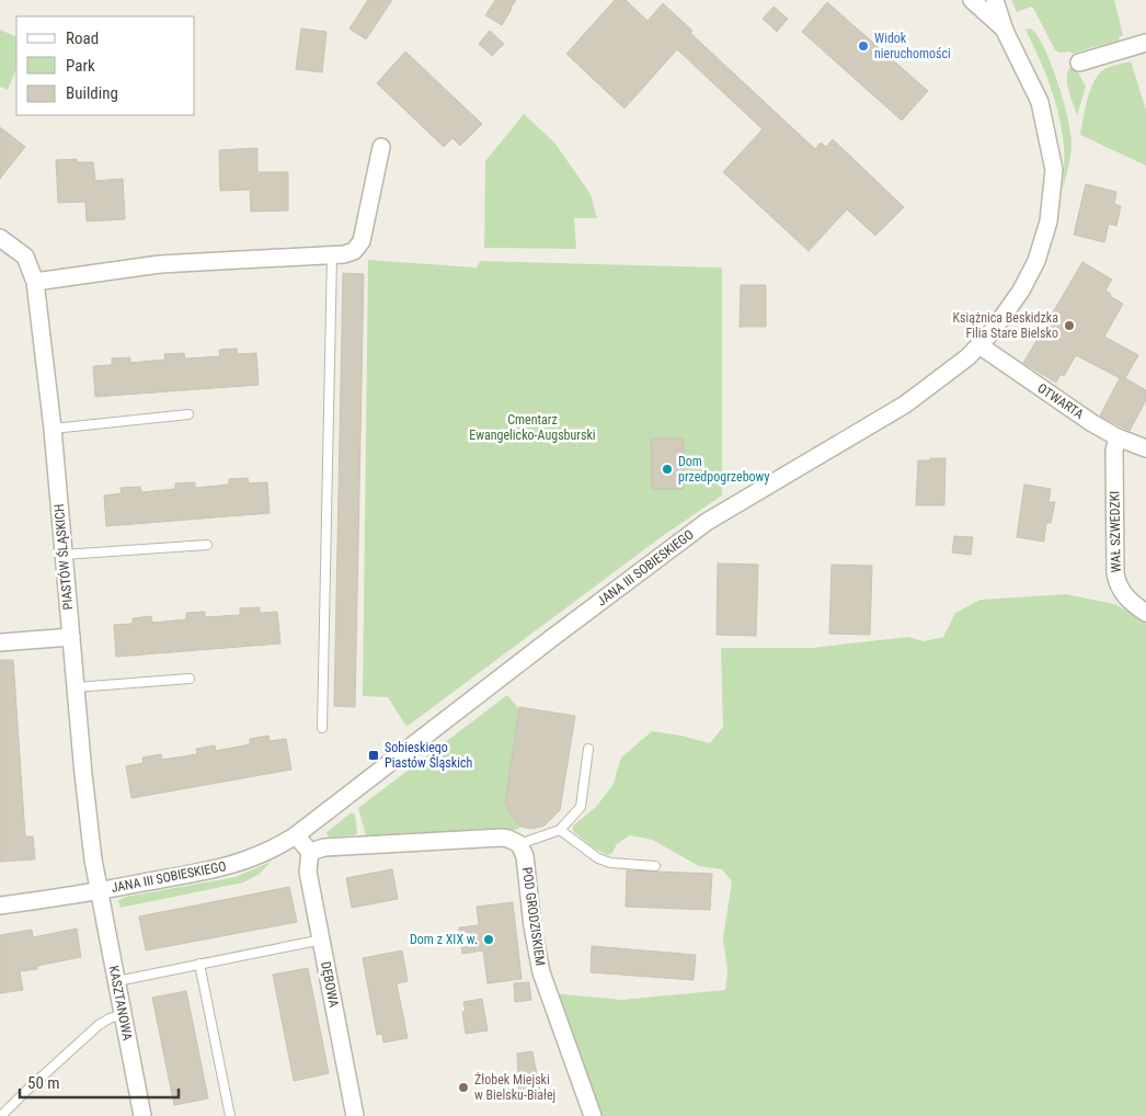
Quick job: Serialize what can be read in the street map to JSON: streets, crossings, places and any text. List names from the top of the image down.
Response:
{
  "streets": {
    "street": [
      "OTWARTA",
      "WAŁ SZWEDZKI",
      "PIASTÓW ŚLĄSKICH",
      "JANA III SOBIESKIEGO",
      "POD GRODZISKIEM",
      "DĘBOWA",
      "KASZTANOWA"
    ]
  },
  "crossings": [
    ["OTWARTA", "WAŁ SZWEDZKI"],
    ["OTWARTA", "JANA III SOBIESKIEGO"],
    ["PIASTÓW ŚLĄSKICH", "JANA III SOBIESKIEGO"],
    ["PIASTÓW ŚLĄSKICH", "KASZTANOWA"],
    ["JANA III SOBIESKIEGO", "DĘBOWA"],
    ["JANA III SOBIESKIEGO", "KASZTANOWA"]
  ],
  "parks": ["Cmentarz Ewangelicko-Augsburski"],
  "places": {
    "other": [
      "Widok nieruchomości",
      "Książnica Beskidzka Filia Stare Bielsko",
      "Dom przedpogrzebowy",
      "Dom z XIX w.",
      "Żłobek Miejski w Bielsku-Białej"
    ],
    "transit": ["Sobieskiego Piastów Śląskich"]
  },
  "legend": ["Road", "Park", "Building"],
  "scale_bar": "50 m"
}
